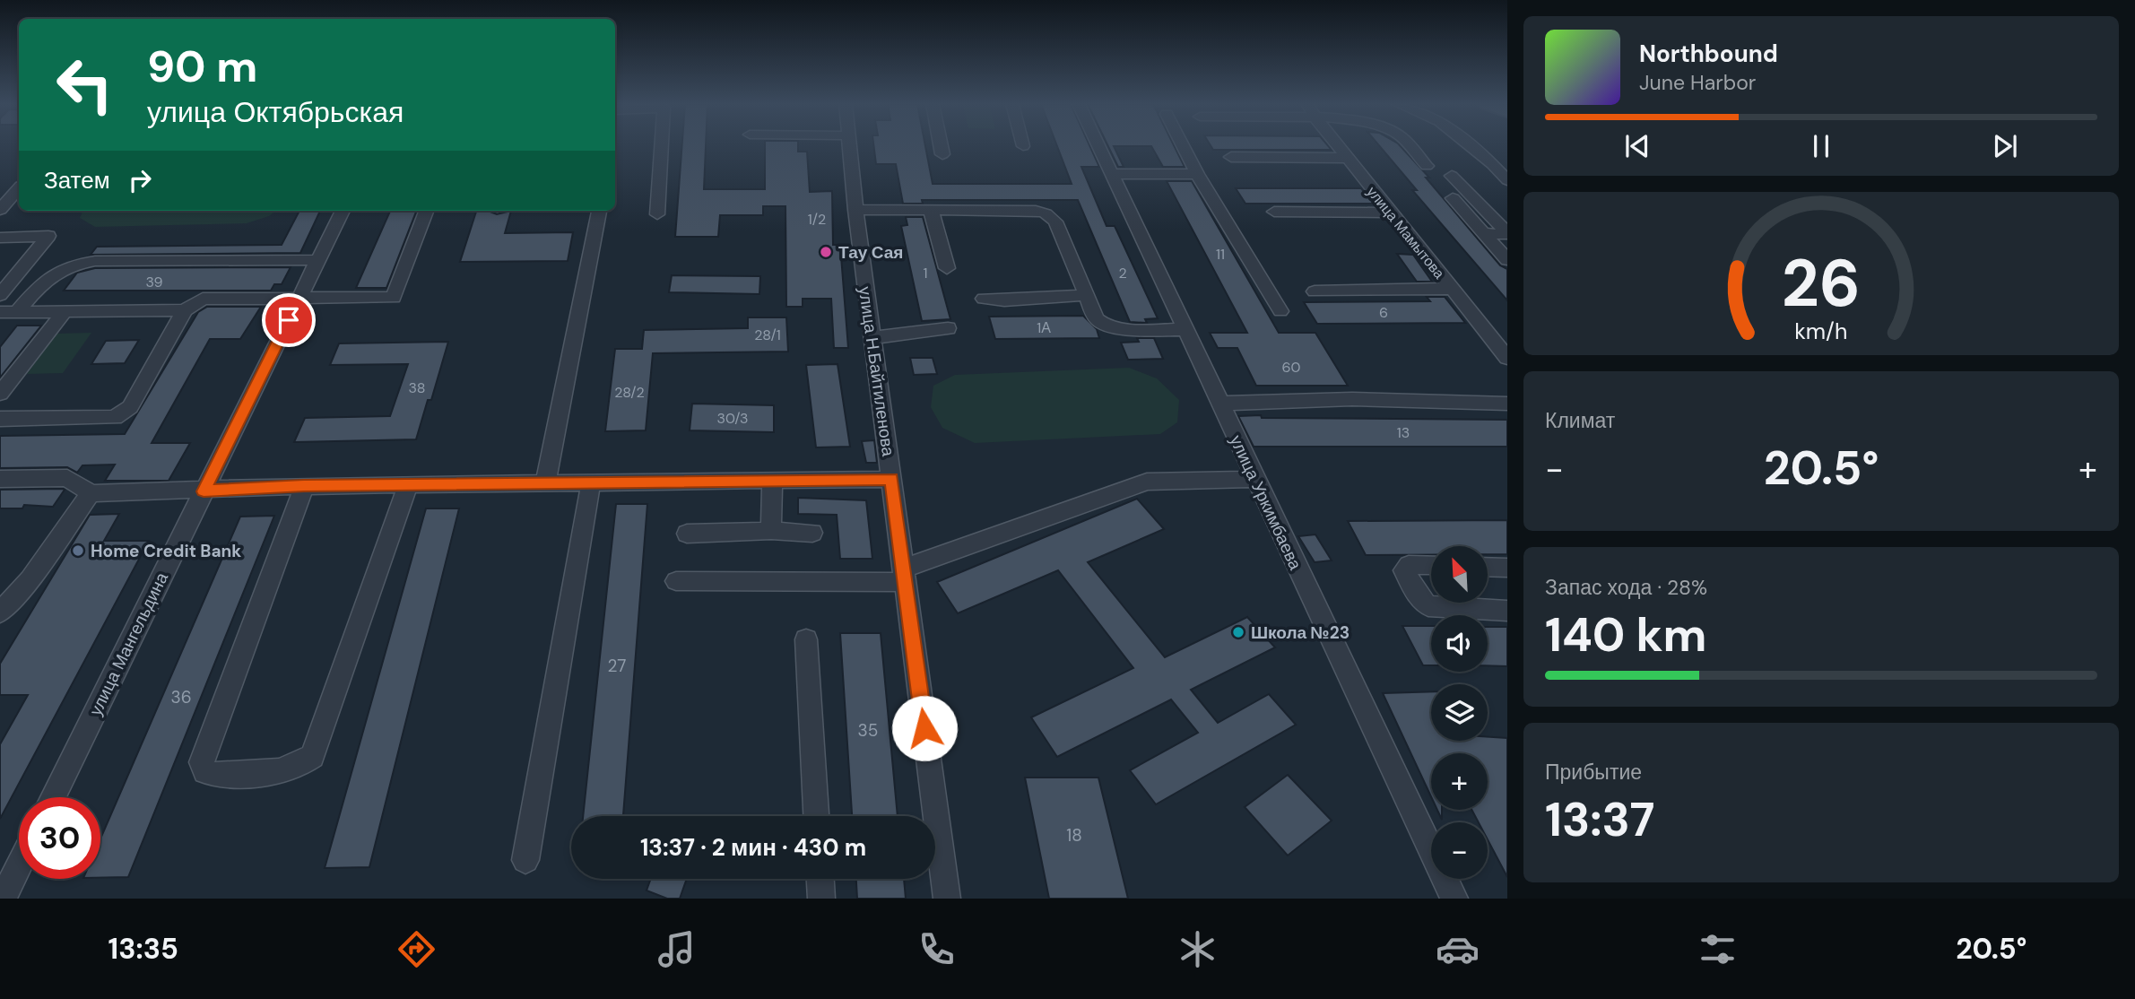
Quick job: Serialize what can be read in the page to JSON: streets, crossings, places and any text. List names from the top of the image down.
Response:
{
  "streets": {
    "street": [
      "улица Мамытова",
      "улица Н.Байтиленова",
      "улица Уркимбаева",
      "улица Мангельдина"
    ]
  },
  "places": ["Тау Сая", "Home Credit Bank", "Школа №23"],
  "house_numbers": [
    "1/2",
    "11",
    "1",
    "2",
    "39",
    "6",
    "1А",
    "28/1",
    "60",
    "38",
    "28/2",
    "30/3",
    "13",
    "27",
    "36",
    "35",
    "18"
  ],
  "north": "top left",
  "page": {
    "turn": ["90 m", "улица Октябрьская"],
    "song": ["Northbound", "June Harbor"],
    "then": "Затем",
    "tile": [
      "Климат",
      ["Запас хода · 28%", "140 km"],
      ["Прибытие", "13:37"]
    ],
    "heat": ["−", "20.5°", "+"],
    "map_buttons": ["+", "−"],
    "limit": "30",
    "trip": "13:37 · 2 мин · 430 m",
    "tabs": ["13:35", "20.5°"],
    "gauge": ["26", "km/h"]
  }
}
